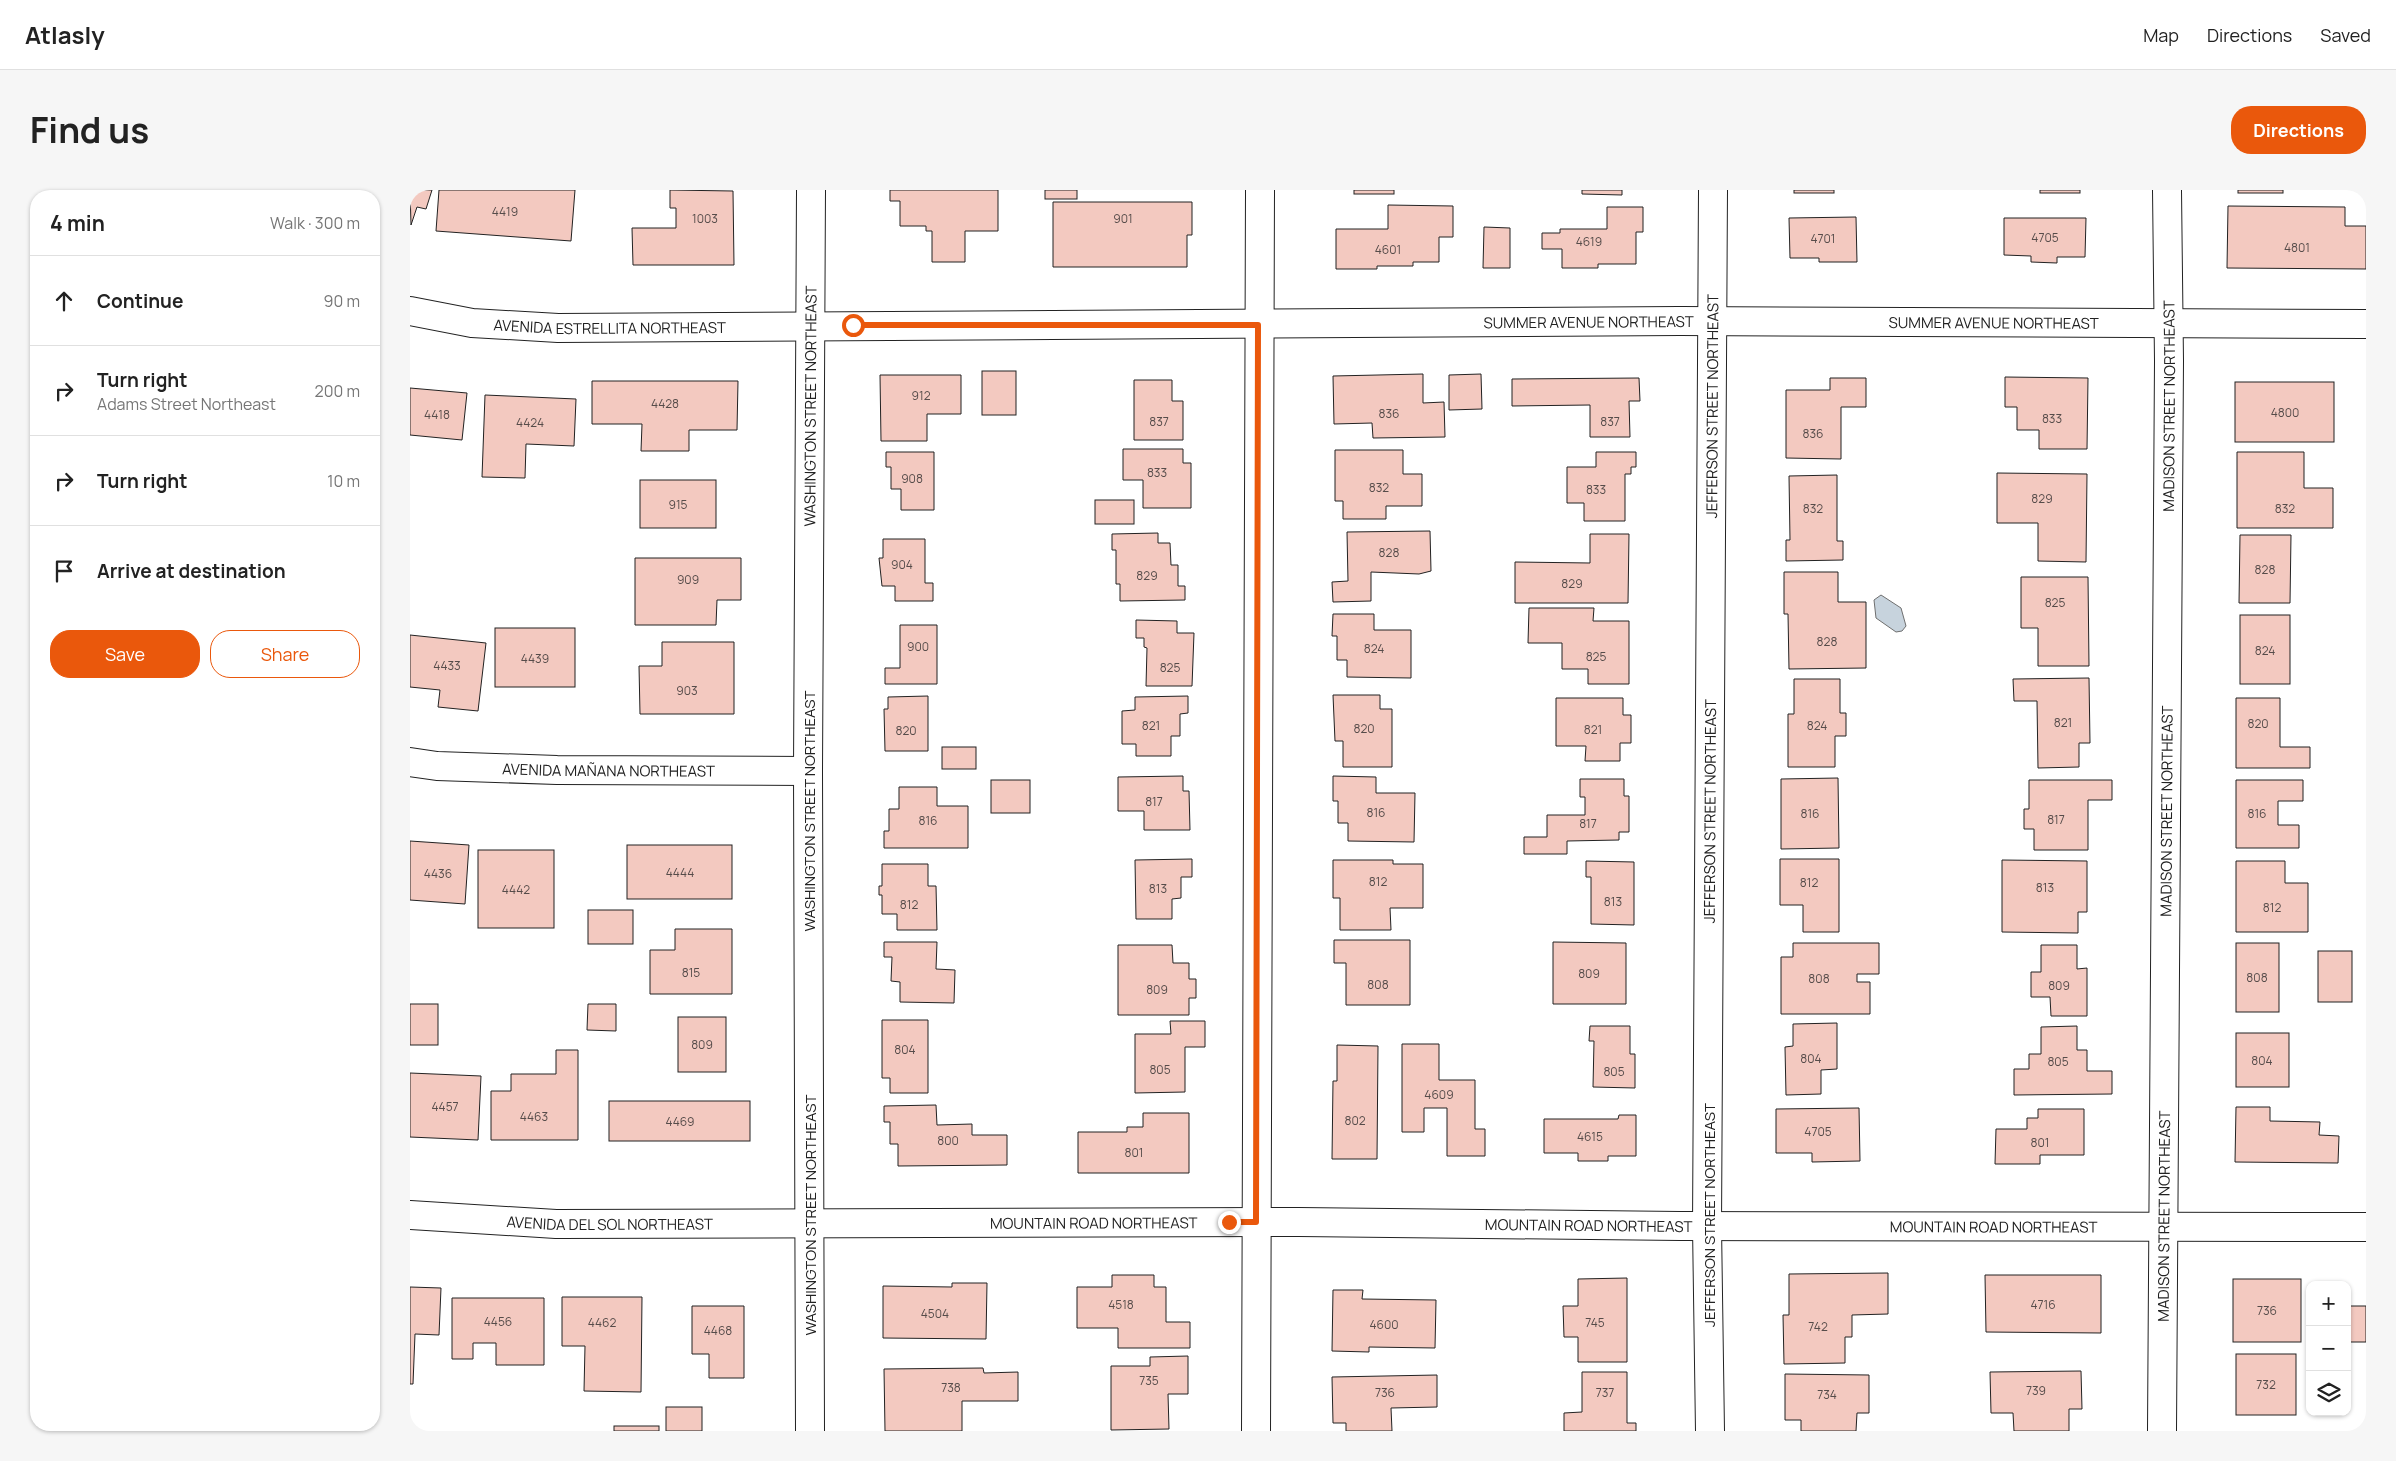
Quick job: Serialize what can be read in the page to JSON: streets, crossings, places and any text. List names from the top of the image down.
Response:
{
  "streets": {
    "street": [
      "SUMMER AVENUE NORTHEAST",
      "AVENIDA ESTRELLITA NORTHEAST",
      "WASHINGTON STREET NORTHEAST",
      "JEFFERSON STREET NORTHEAST",
      "MADISON STREET NORTHEAST",
      "AVENIDA MAÑANA NORTHEAST",
      "AVENIDA DEL SOL NORTHEAST",
      "MOUNTAIN ROAD NORTHEAST"
    ]
  },
  "crossings": [
    ["SUMMER AVENUE NORTHEAST", "AVENIDA ESTRELLITA NORTHEAST"],
    ["SUMMER AVENUE NORTHEAST", "WASHINGTON STREET NORTHEAST"],
    ["SUMMER AVENUE NORTHEAST", "JEFFERSON STREET NORTHEAST"],
    ["SUMMER AVENUE NORTHEAST", "MADISON STREET NORTHEAST"],
    ["AVENIDA ESTRELLITA NORTHEAST", "WASHINGTON STREET NORTHEAST"],
    ["WASHINGTON STREET NORTHEAST", "AVENIDA MAÑANA NORTHEAST"],
    ["WASHINGTON STREET NORTHEAST", "AVENIDA DEL SOL NORTHEAST"],
    ["WASHINGTON STREET NORTHEAST", "MOUNTAIN ROAD NORTHEAST"],
    ["JEFFERSON STREET NORTHEAST", "MOUNTAIN ROAD NORTHEAST"],
    ["MADISON STREET NORTHEAST", "MOUNTAIN ROAD NORTHEAST"],
    ["AVENIDA DEL SOL NORTHEAST", "MOUNTAIN ROAD NORTHEAST"]
  ],
  "house_numbers": [
    "4419",
    "1003",
    "901",
    "4705",
    "4701",
    "4619",
    "4801",
    "4601",
    "912",
    "4428",
    "4800",
    "836",
    "4418",
    "833",
    "837",
    "837",
    "4424",
    "836",
    "833",
    "908",
    "832",
    "833",
    "829",
    "915",
    "832",
    "832",
    "828",
    "904",
    "828",
    "829",
    "909",
    "829",
    "825",
    "828",
    "900",
    "824",
    "824",
    "825",
    "4439",
    "4433",
    "825",
    "903",
    "821",
    "820",
    "821",
    "824",
    "820",
    "821",
    "820",
    "817",
    "816",
    "816",
    "816",
    "817",
    "816",
    "817",
    "4444",
    "4436",
    "812",
    "812",
    "813",
    "813",
    "4442",
    "813",
    "812",
    "812",
    "815",
    "809",
    "808",
    "808",
    "808",
    "809",
    "809",
    "809",
    "804",
    "804",
    "804",
    "805",
    "805",
    "805",
    "4609",
    "4457",
    "4463",
    "802",
    "4469",
    "4705",
    "4615",
    "800",
    "801",
    "801",
    "4518",
    "4716",
    "736",
    "4504",
    "4456",
    "4462",
    "745",
    "4600",
    "742",
    "4468",
    "735",
    "732",
    "738",
    "739",
    "736",
    "737",
    "734"
  ],
  "page": {
    "header": "Atlasly",
    "nav": ["Map", "Directions", "Saved"],
    "title": "Find us",
    "buttons": [
      "Directions",
      ["Save", "Share"]
    ],
    "heading": ["4 min", "Walk · 300 m"],
    "list": [
      ["Continue", "90 m"],
      ["Turn right", "Adams Street Northeast", "200 m"],
      ["Turn right", "10 m"],
      "Arrive at destination"
    ],
    "map_buttons": ["+", "−"]
  }
}
